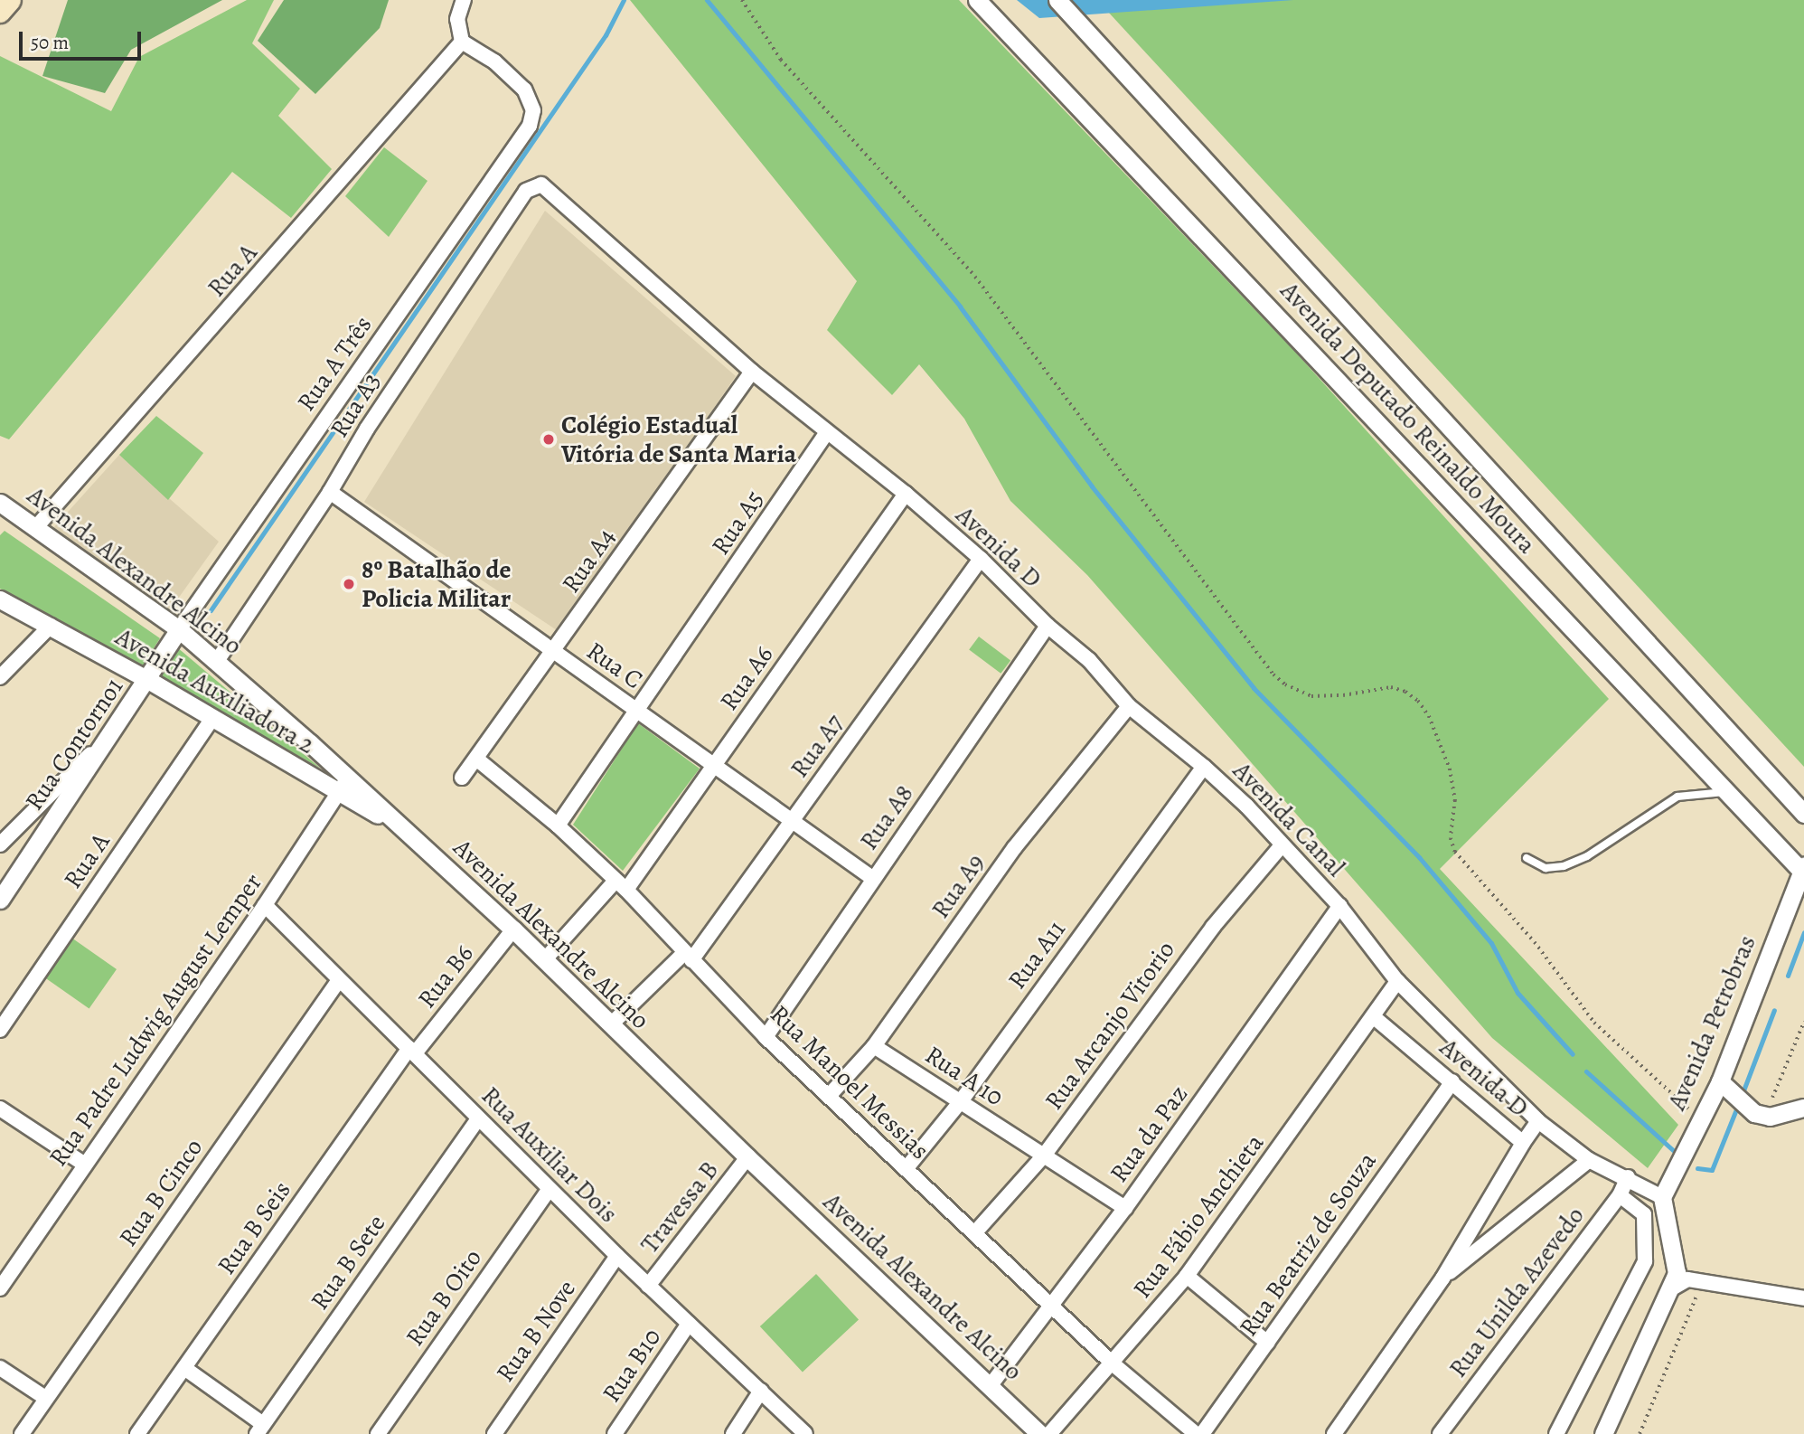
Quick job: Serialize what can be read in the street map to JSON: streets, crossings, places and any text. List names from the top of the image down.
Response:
{
  "streets": {
    "street": [
      "Rua A",
      "Rua A Três",
      "Rua A3",
      "Avenida Deputado Reinaldo Moura",
      "Rua A5",
      "Avenida D",
      "Rua A4",
      "Avenida Alexandre Alcino",
      "Rua C",
      "Rua A6",
      "Avenida Auxiliadora 2",
      "Rua Contorno1",
      "Rua A7",
      "Rua A8",
      "Avenida Canal",
      "Rua A9",
      "Rua A11",
      "Rua B6",
      "Rua Padre Ludwig August Lemper",
      "Avenida Petrobras",
      "Rua Arcanjo Vitorio",
      "Rua A 10",
      "Rua Manoel Messias",
      "Rua da Paz",
      "Rua Auxiliar Dois",
      "Rua B Cinco",
      "Travessa B",
      "Rua Fábio Anchieta",
      "Rua B Seis",
      "Rua Beatriz de Souza",
      "Rua B Sete",
      "Rua Unilda Azevedo",
      "Rua B Oito",
      "Rua B Nove",
      "Rua B10"
    ]
  },
  "crossings": [
    ["Rua A", "Rua A Três"],
    ["Rua A", "Avenida Alexandre Alcino"],
    ["Rua A", "Avenida Auxiliadora 2"],
    ["Rua A Três", "Avenida Alexandre Alcino"],
    ["Rua A Três", "Rua Contorno1"],
    ["Rua A3", "Rua A4"],
    ["Rua A3", "Avenida Alexandre Alcino"],
    ["Rua A3", "Rua C"],
    ["Avenida Deputado Reinaldo Moura", "Avenida Petrobras"],
    ["Rua A5", "Avenida D"],
    ["Rua A5", "Rua C"],
    ["Rua A5", "Rua Manoel Messias"],
    ["Avenida D", "Rua A6"],
    ["Avenida D", "Rua A7"],
    ["Avenida D", "Rua A8"],
    ["Avenida D", "Avenida Canal"],
    ["Avenida D", "Rua A9"],
    ["Avenida D", "Avenida Petrobras"],
    ["Avenida D", "Rua Fábio Anchieta"],
    ["Avenida D", "Rua Beatriz de Souza"],
    ["Avenida D", "Rua Unilda Azevedo"],
    ["Rua A4", "Rua C"],
    ["Rua A4", "Rua Manoel Messias"],
    ["Avenida Alexandre Alcino", "Rua A6"],
    ["Avenida Alexandre Alcino", "Avenida Auxiliadora 2"],
    ["Avenida Alexandre Alcino", "Rua Contorno1"],
    ["Avenida Alexandre Alcino", "Rua A7"],
    ["Avenida Alexandre Alcino", "Rua B6"],
    ["Avenida Alexandre Alcino", "Rua Padre Ludwig August Lemper"],
    ["Avenida Alexandre Alcino", "Rua da Paz"],
    ["Avenida Alexandre Alcino", "Travessa B"],
    ["Rua C", "Rua A6"],
    ["Rua C", "Rua A7"],
    ["Rua C", "Rua A8"],
    ["Rua A6", "Rua Manoel Messias"],
    ["Avenida Auxiliadora 2", "Rua Contorno1"],
    ["Avenida Auxiliadora 2", "Rua Padre Ludwig August Lemper"],
    ["Rua A7", "Rua Manoel Messias"],
    ["Rua A8", "Rua Manoel Messias"],
    ["Avenida Canal", "Rua A9"],
    ["Avenida Canal", "Rua A11"],
    ["Avenida Canal", "Rua Arcanjo Vitorio"],
    ["Avenida Canal", "Rua da Paz"],
    ["Rua A9", "Rua A 10"],
    ["Rua A9", "Rua Manoel Messias"],
    ["Rua A11", "Rua A 10"],
    ["Rua A11", "Rua Manoel Messias"],
    ["Rua B6", "Rua Auxiliar Dois"],
    ["Rua B6", "Rua B Seis"],
    ["Rua Padre Ludwig August Lemper", "Rua Auxiliar Dois"],
    ["Rua Arcanjo Vitorio", "Rua A 10"],
    ["Rua Arcanjo Vitorio", "Rua Manoel Messias"],
    ["Rua A 10", "Rua da Paz"],
    ["Rua Manoel Messias", "Rua da Paz"],
    ["Rua Manoel Messias", "Rua Fábio Anchieta"],
    ["Rua Auxiliar Dois", "Rua B Cinco"],
    ["Rua Auxiliar Dois", "Travessa B"],
    ["Rua Auxiliar Dois", "Rua B Seis"],
    ["Rua Auxiliar Dois", "Rua B Sete"],
    ["Rua Auxiliar Dois", "Rua B Oito"],
    ["Rua Auxiliar Dois", "Rua B Nove"],
    ["Rua Auxiliar Dois", "Rua B10"]
  ],
  "places": ["Colégio Estadual Vitória de Santa Maria", "8º Batalhão de Policia Militar"],
  "scale_bar": "50 m"
}
